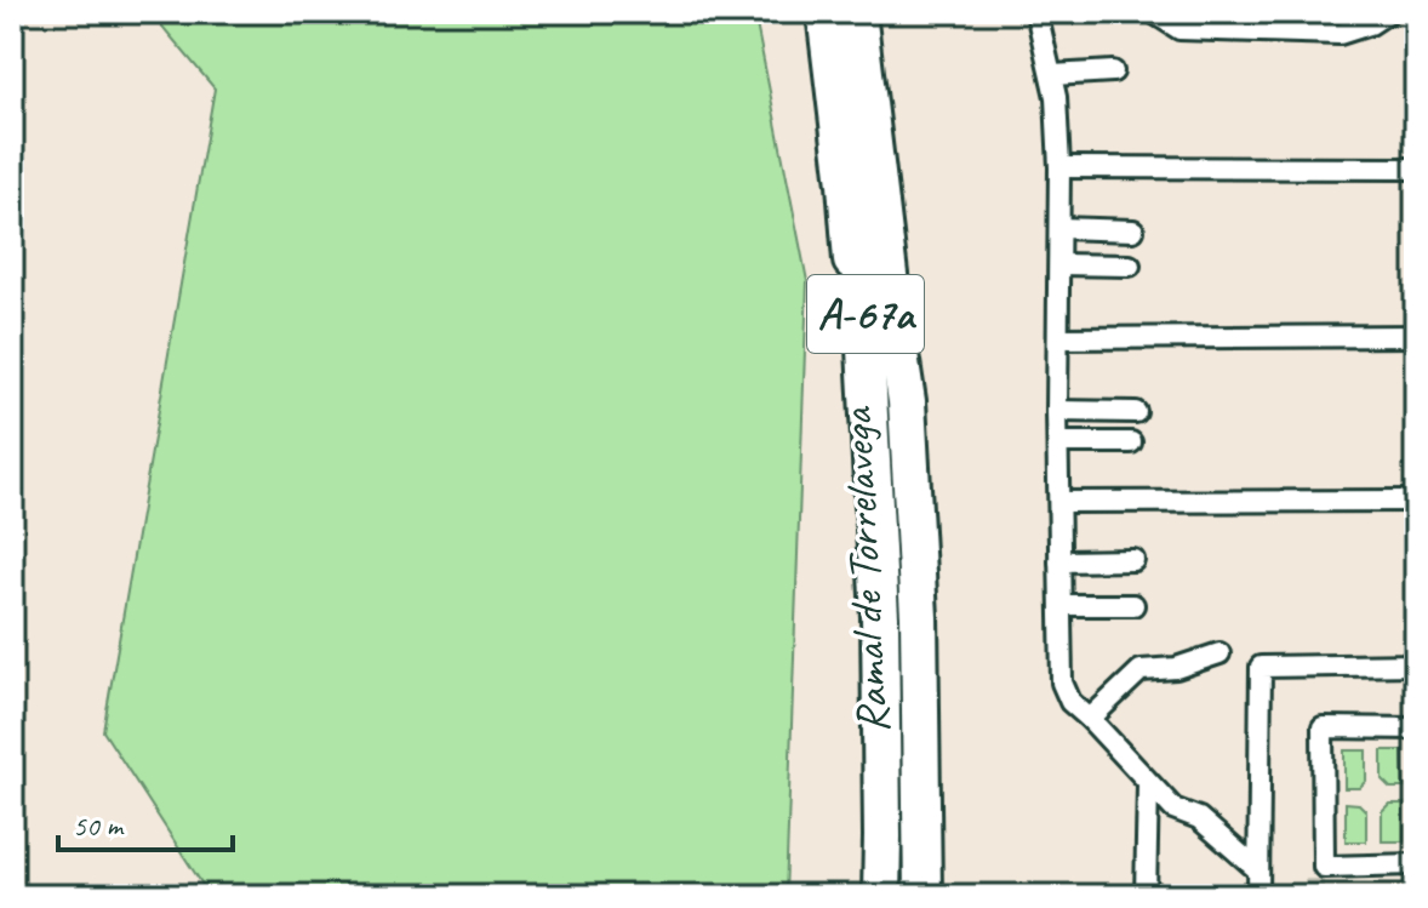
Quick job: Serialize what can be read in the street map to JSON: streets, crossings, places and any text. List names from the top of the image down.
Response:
{
  "streets": {
    "highway": ["A-67a", "Ramal de Torrelavega"]
  },
  "scale_bar": "50 m"
}
